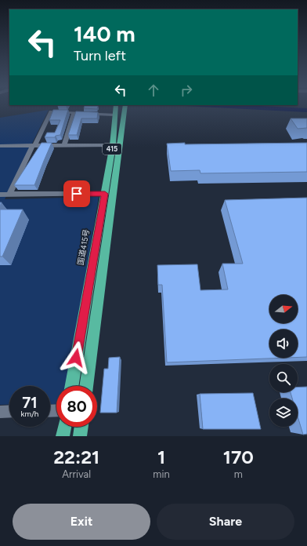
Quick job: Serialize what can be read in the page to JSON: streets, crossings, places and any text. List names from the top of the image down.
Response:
{
  "streets": {
    "highway": ["415", "国道415号"]
  },
  "north": "right",
  "page": {
    "turn": ["140 m", "Turn left"],
    "speed": "71 km/h",
    "limit": "80",
    "eta": [
      "22:21",
      "Arrival",
      "1",
      "min",
      "170",
      "m"
    ],
    "buttons": ["Exit", "Share"]
  }
}
